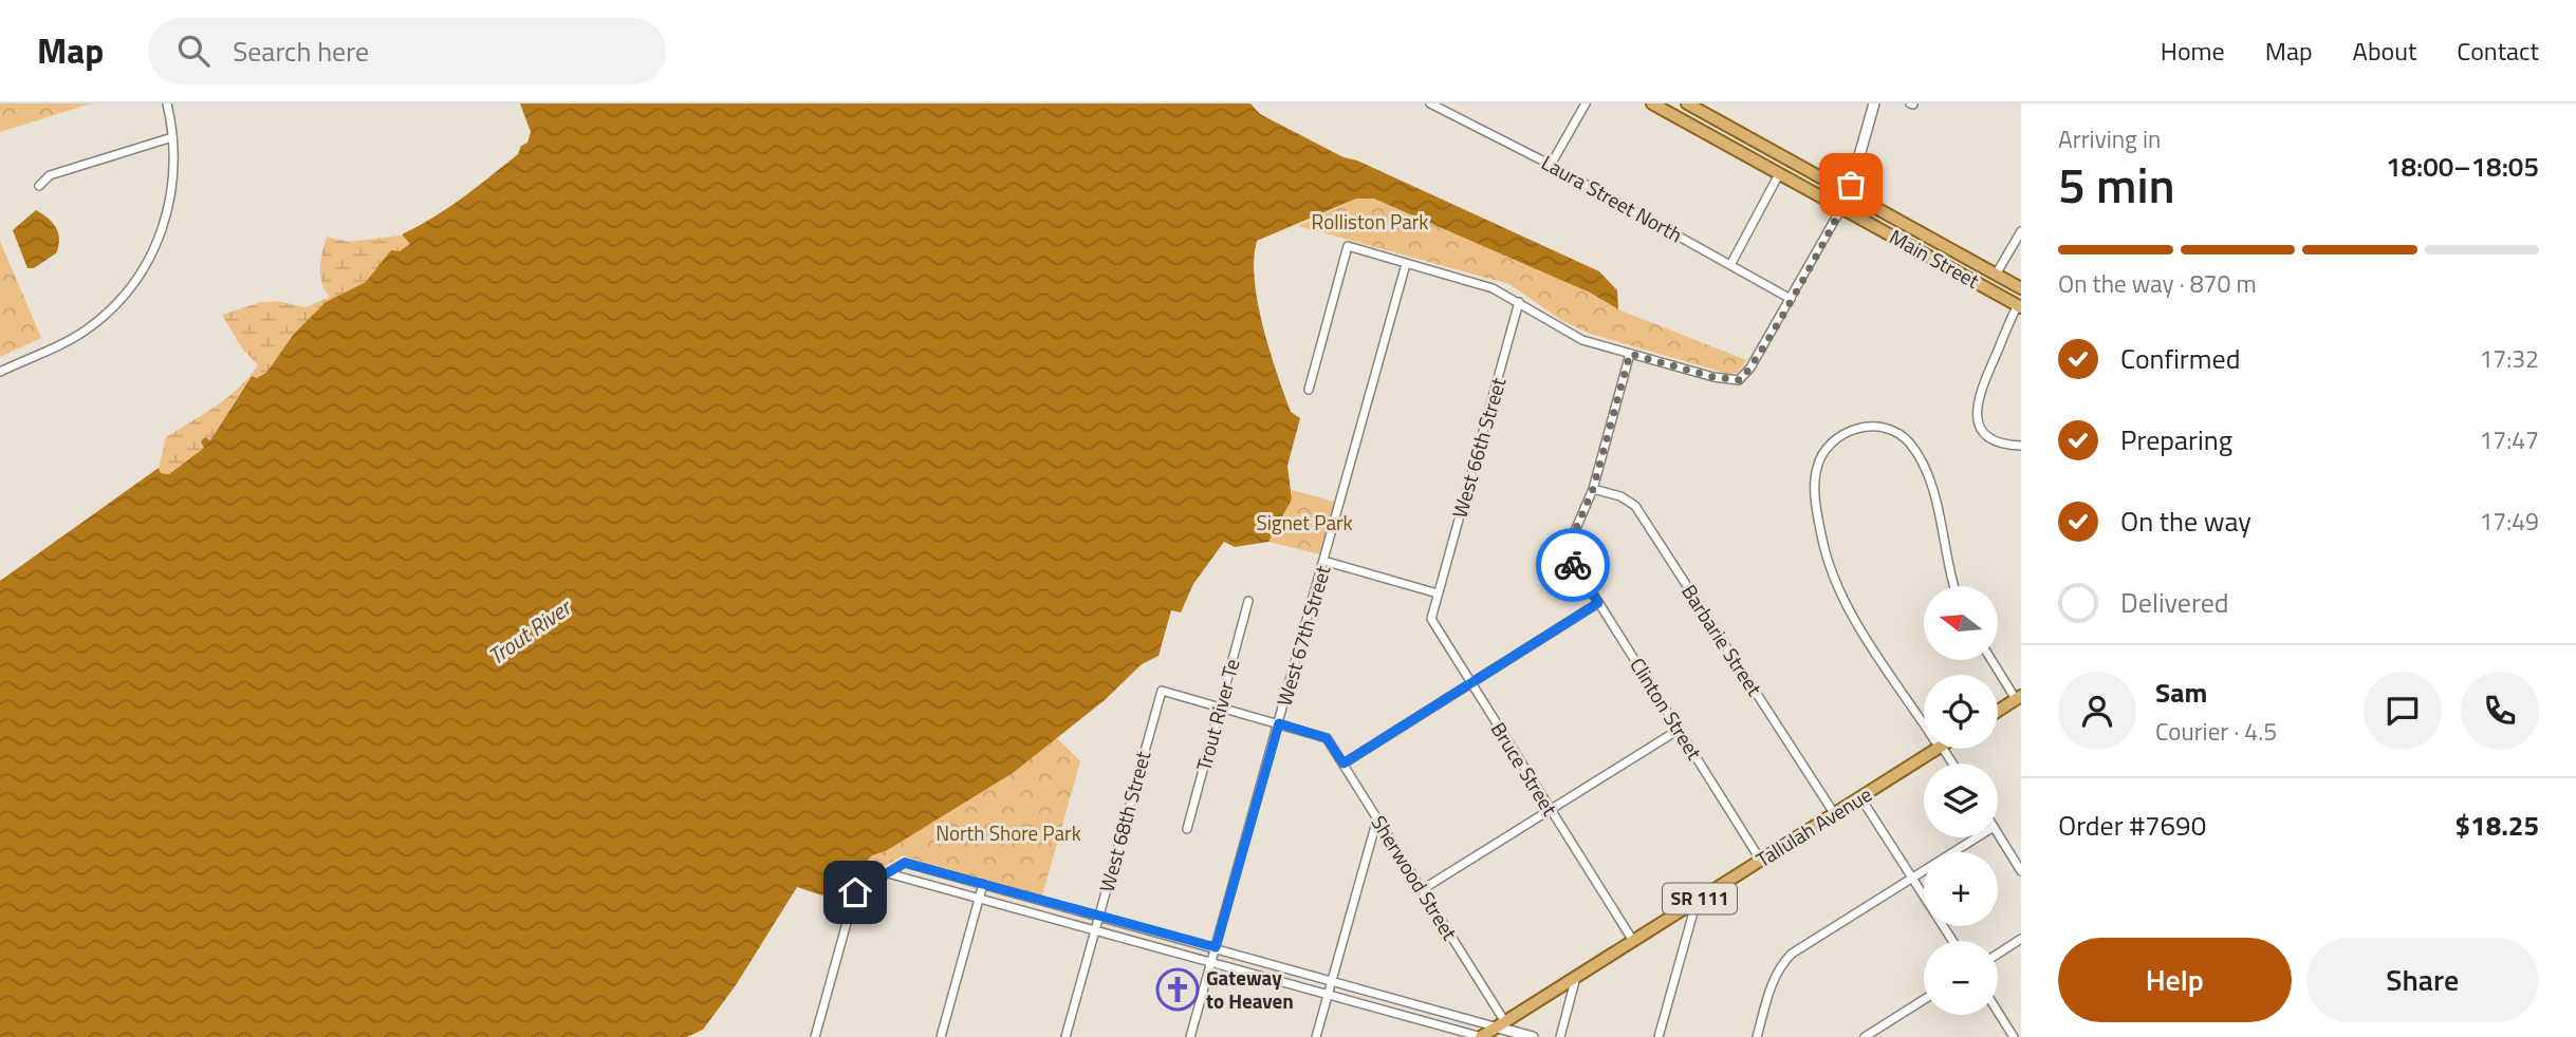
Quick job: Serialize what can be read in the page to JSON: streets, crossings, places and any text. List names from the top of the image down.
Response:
{
  "streets": {
    "main road": ["Main Street", "Tallulah Avenue", "SR 111"],
    "street": [
      "Laura Street North",
      "West 66th Street",
      "West 67th Street",
      "Barbarie Street",
      "Clinton Street",
      "Trout River Te",
      "Bruce Street",
      "West 68th Street",
      "Sherwood Street"
    ]
  },
  "crossings": [
    ["West 66th Street", "Bruce Street"],
    ["West 67th Street", "Sherwood Street"],
    ["Barbarie Street", "Clinton Street"],
    ["Barbarie Street", "Tallulah Avenue"],
    ["Clinton Street", "Tallulah Avenue"],
    ["Trout River Te", "West 68th Street"],
    ["Bruce Street", "Tallulah Avenue"],
    ["Tallulah Avenue", "Sherwood Street"]
  ],
  "water": ["Trout River"],
  "parks": ["Rolliston Park", "Signet Park", "North Shore Park"],
  "places": {
    "church": ["Gateway to Heaven"]
  },
  "north": "left",
  "page": {
    "header": "Map",
    "search": "Search here",
    "nav": [
      "Home",
      "Map",
      "About",
      "Contact"
    ],
    "heading": ["5 min", "Arriving in", "18:00–18:05"],
    "panel": [
      "Sam",
      "Courier · 4.5",
      "Order #7690",
      "$18.25"
    ],
    "bar": "On the way · 870 m",
    "list": [
      ["Confirmed", "17:32"],
      ["Preparing", "17:47"],
      ["On the way", "17:49"],
      "Delivered"
    ],
    "map_buttons": ["+", "−"],
    "buttons": ["Help", "Share"]
  }
}
